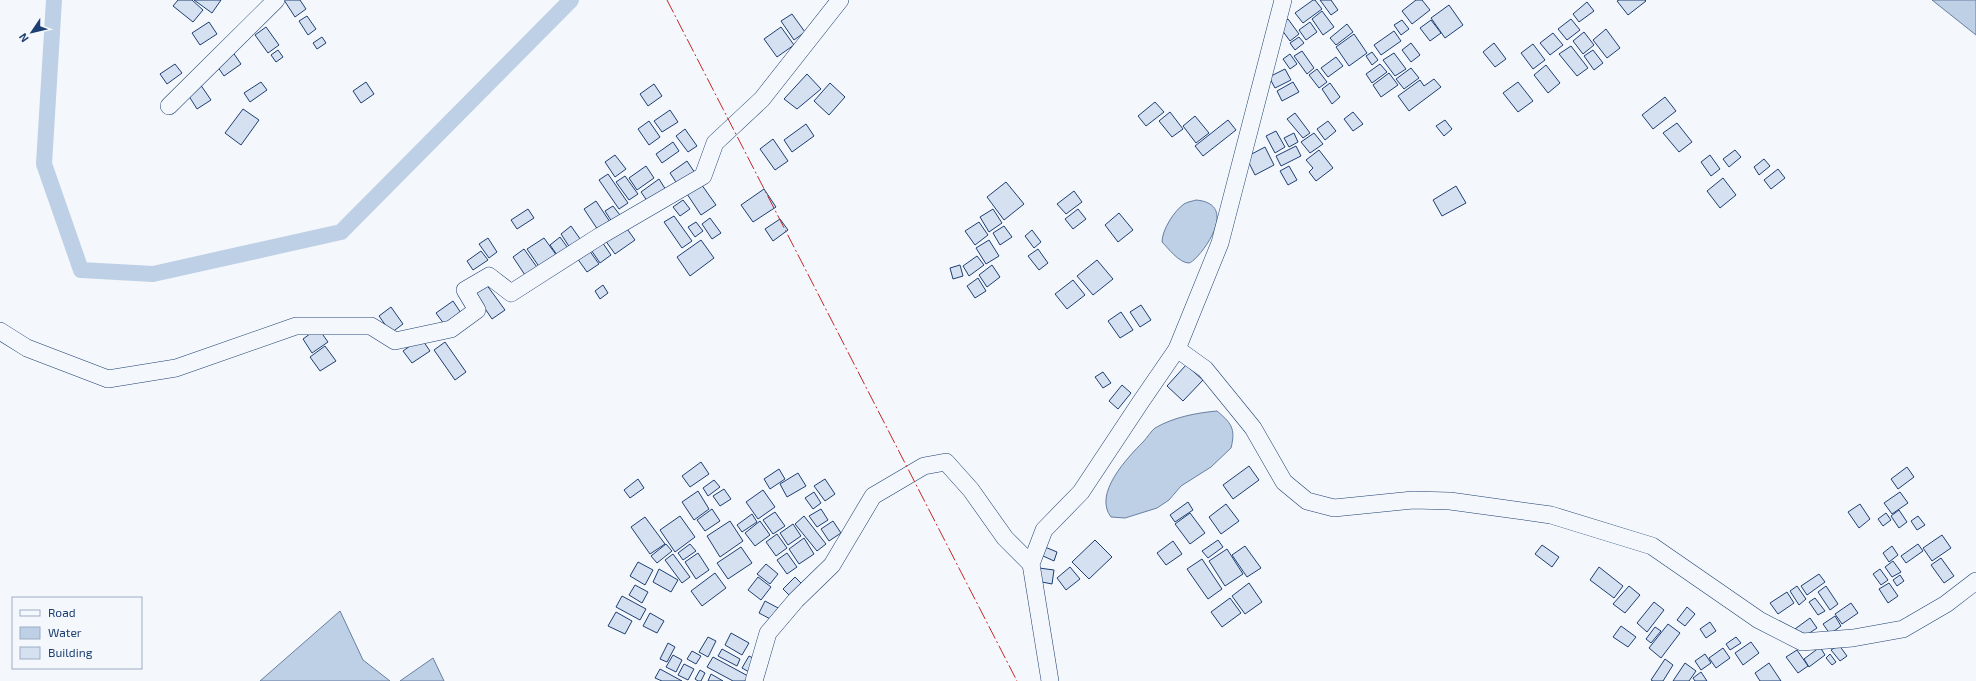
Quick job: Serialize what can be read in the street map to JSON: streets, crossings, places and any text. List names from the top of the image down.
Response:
{
  "legend": ["Road", "Water", "Building"],
  "north": "bottom left"
}
